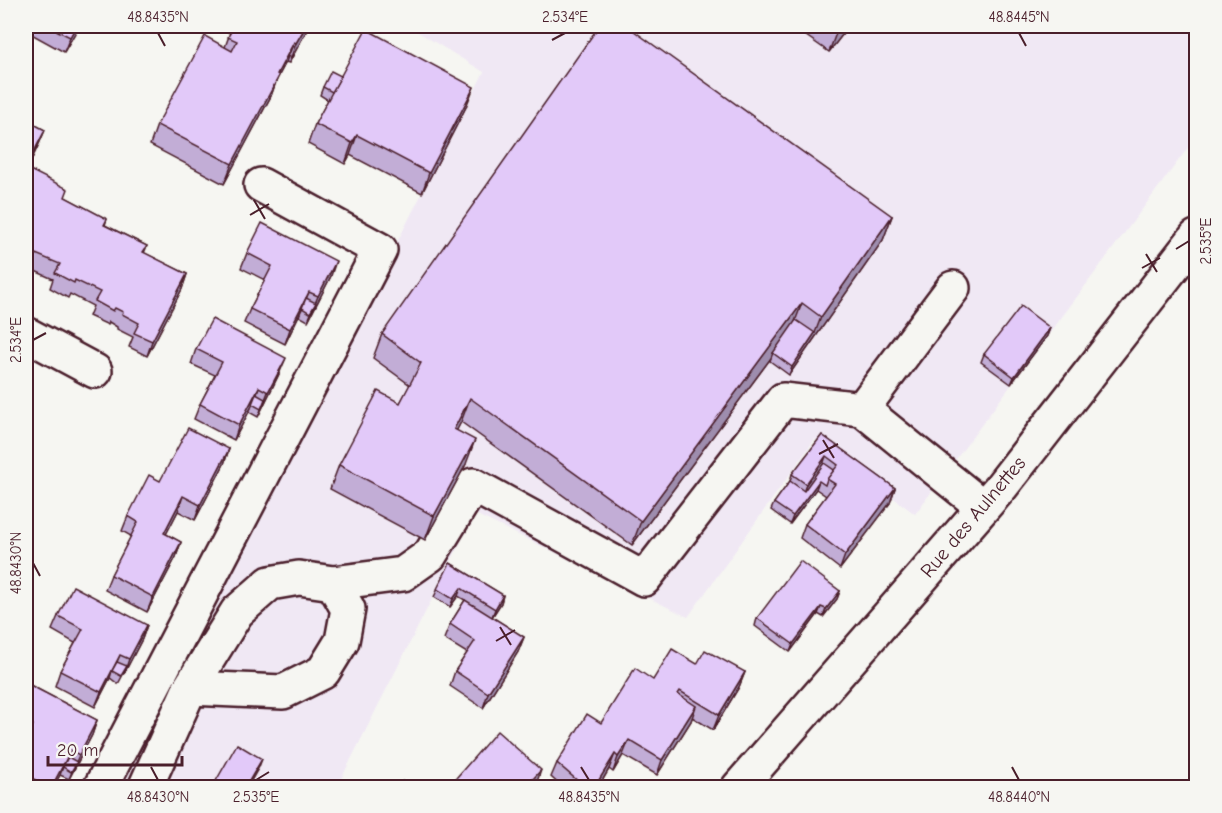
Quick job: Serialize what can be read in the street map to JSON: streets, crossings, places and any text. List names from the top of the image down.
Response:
{
  "streets": {
    "street": ["Rue des Aulnettes"]
  },
  "scale_bar": "20 m",
  "coordinates": [
    "48.8435°N",
    "2.534°E",
    "48.8445°N",
    "2.535°E",
    "48.8430°N",
    "48.8440°N"
  ]
}
